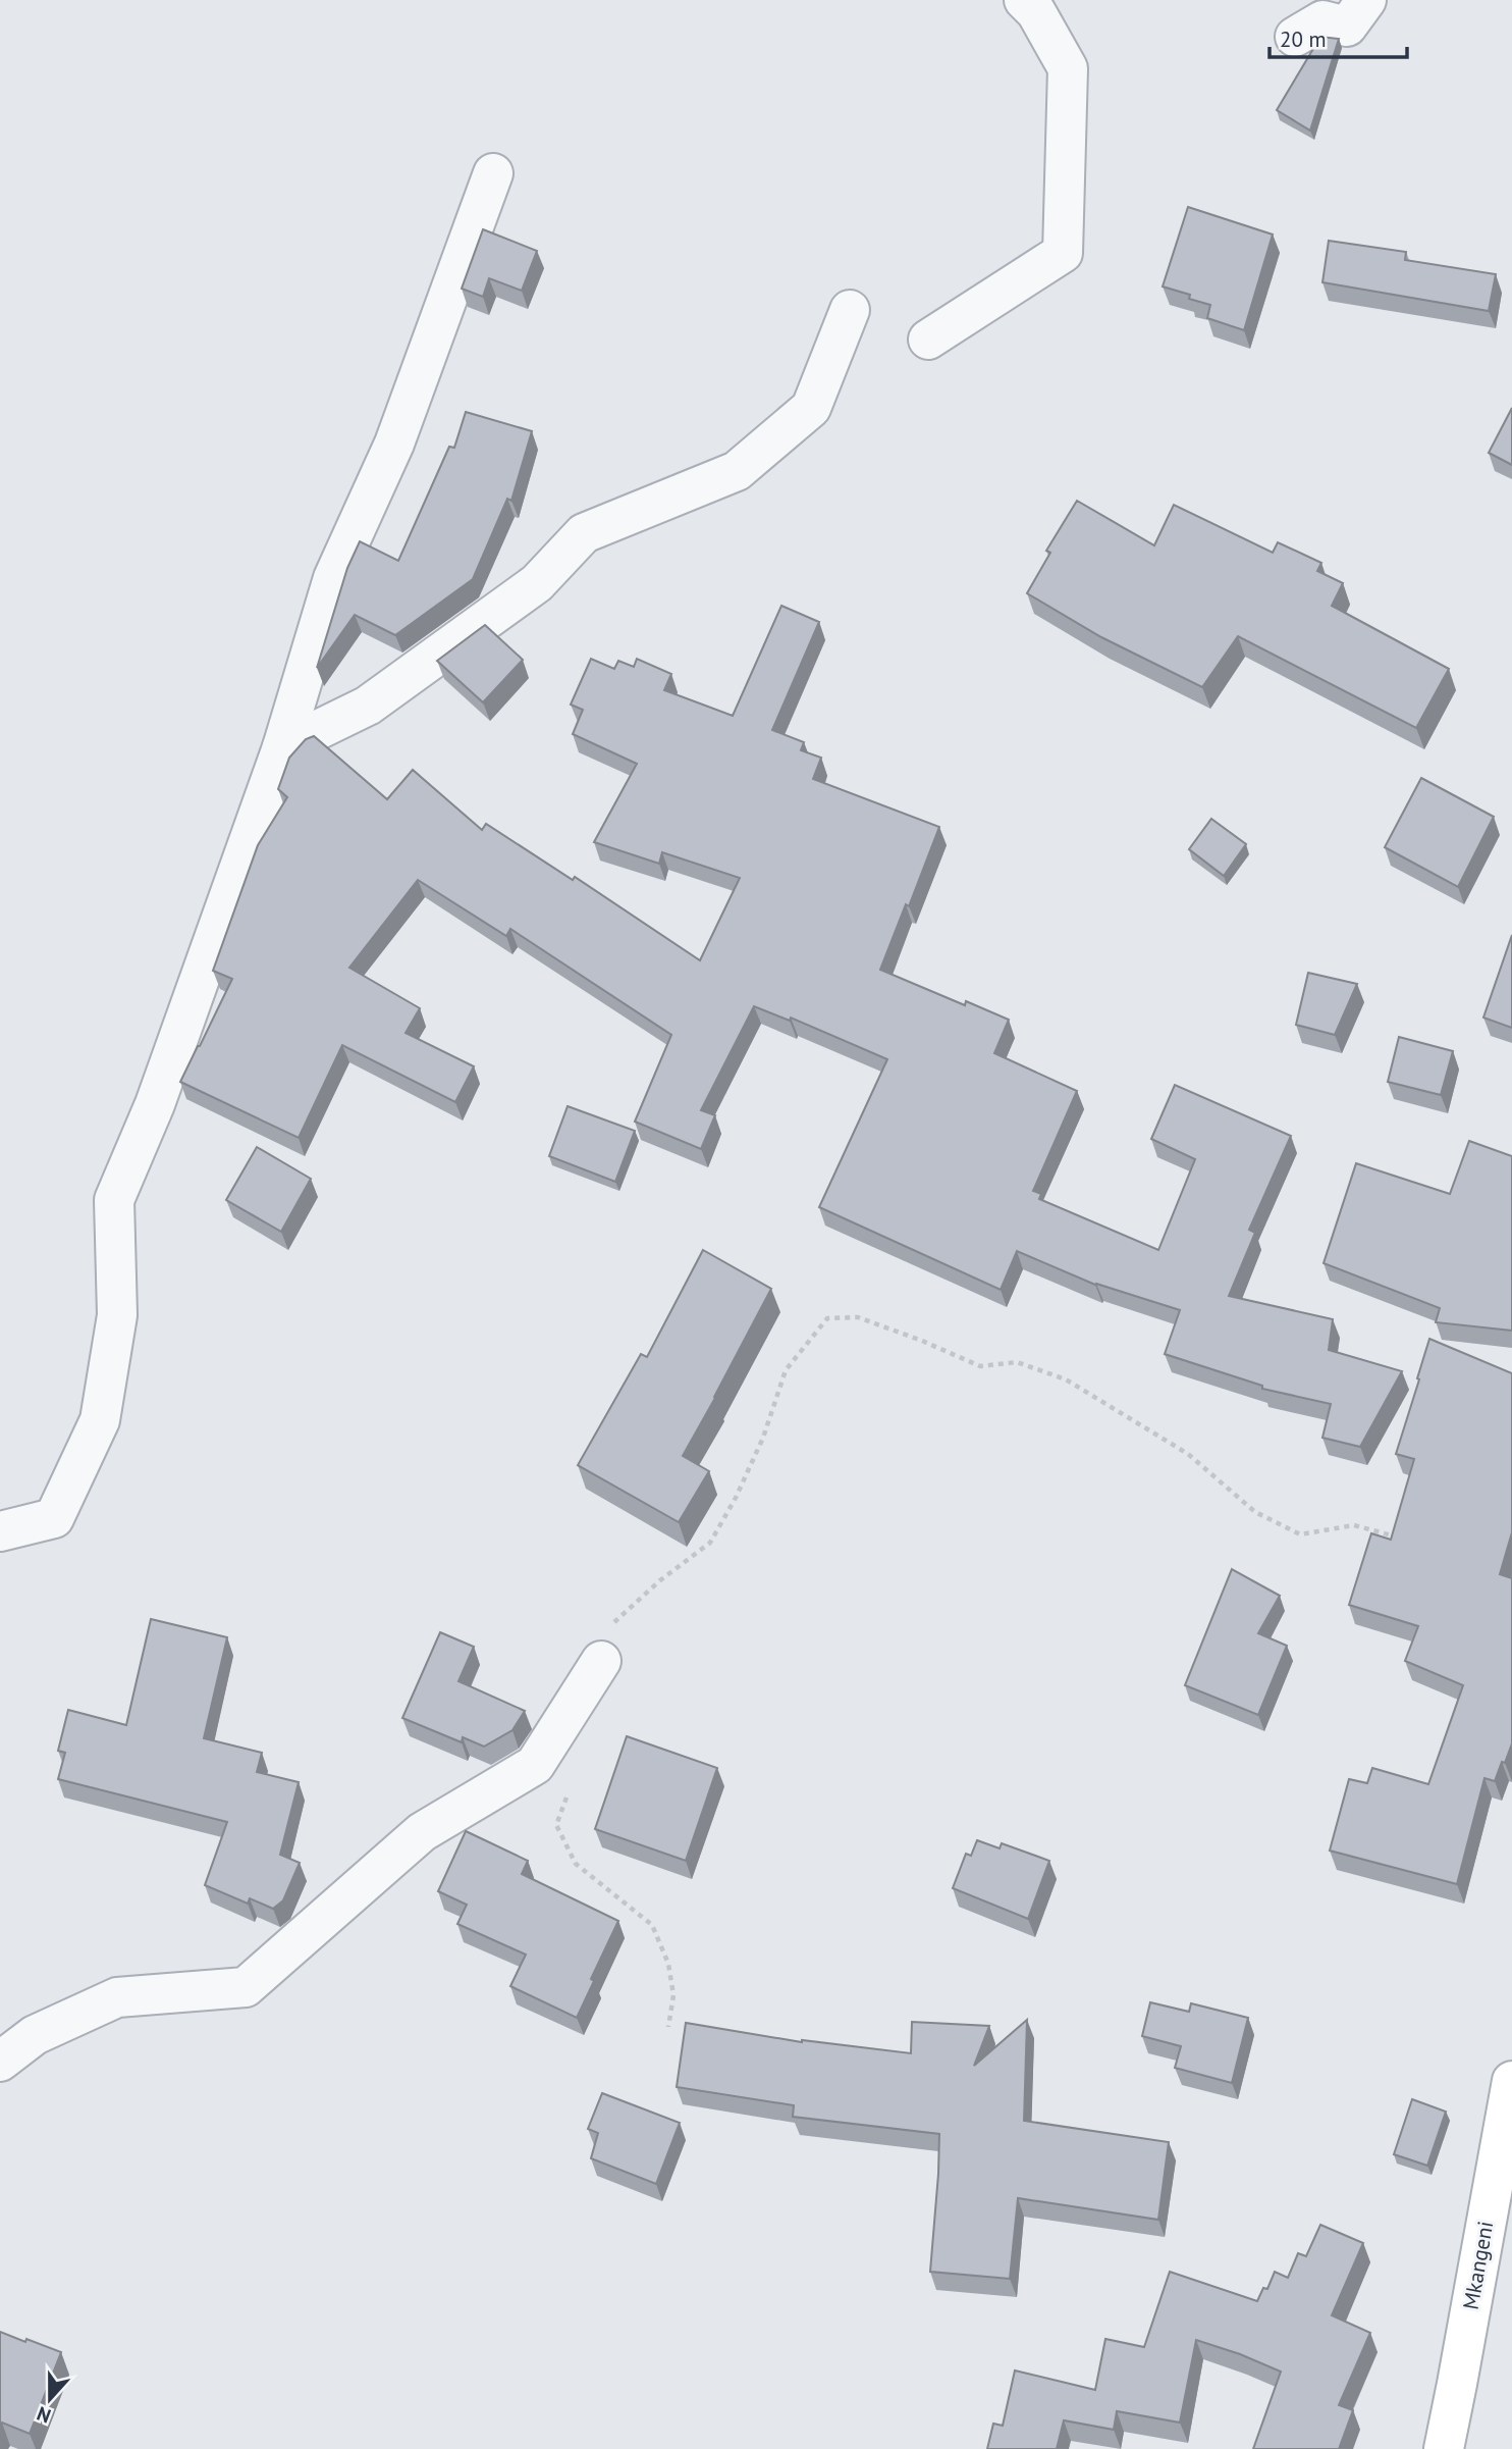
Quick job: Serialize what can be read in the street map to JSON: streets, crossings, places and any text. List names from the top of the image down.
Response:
{
  "streets": {
    "street": ["Mkangeni"]
  },
  "scale_bar": "20 m",
  "north": "bottom"
}
